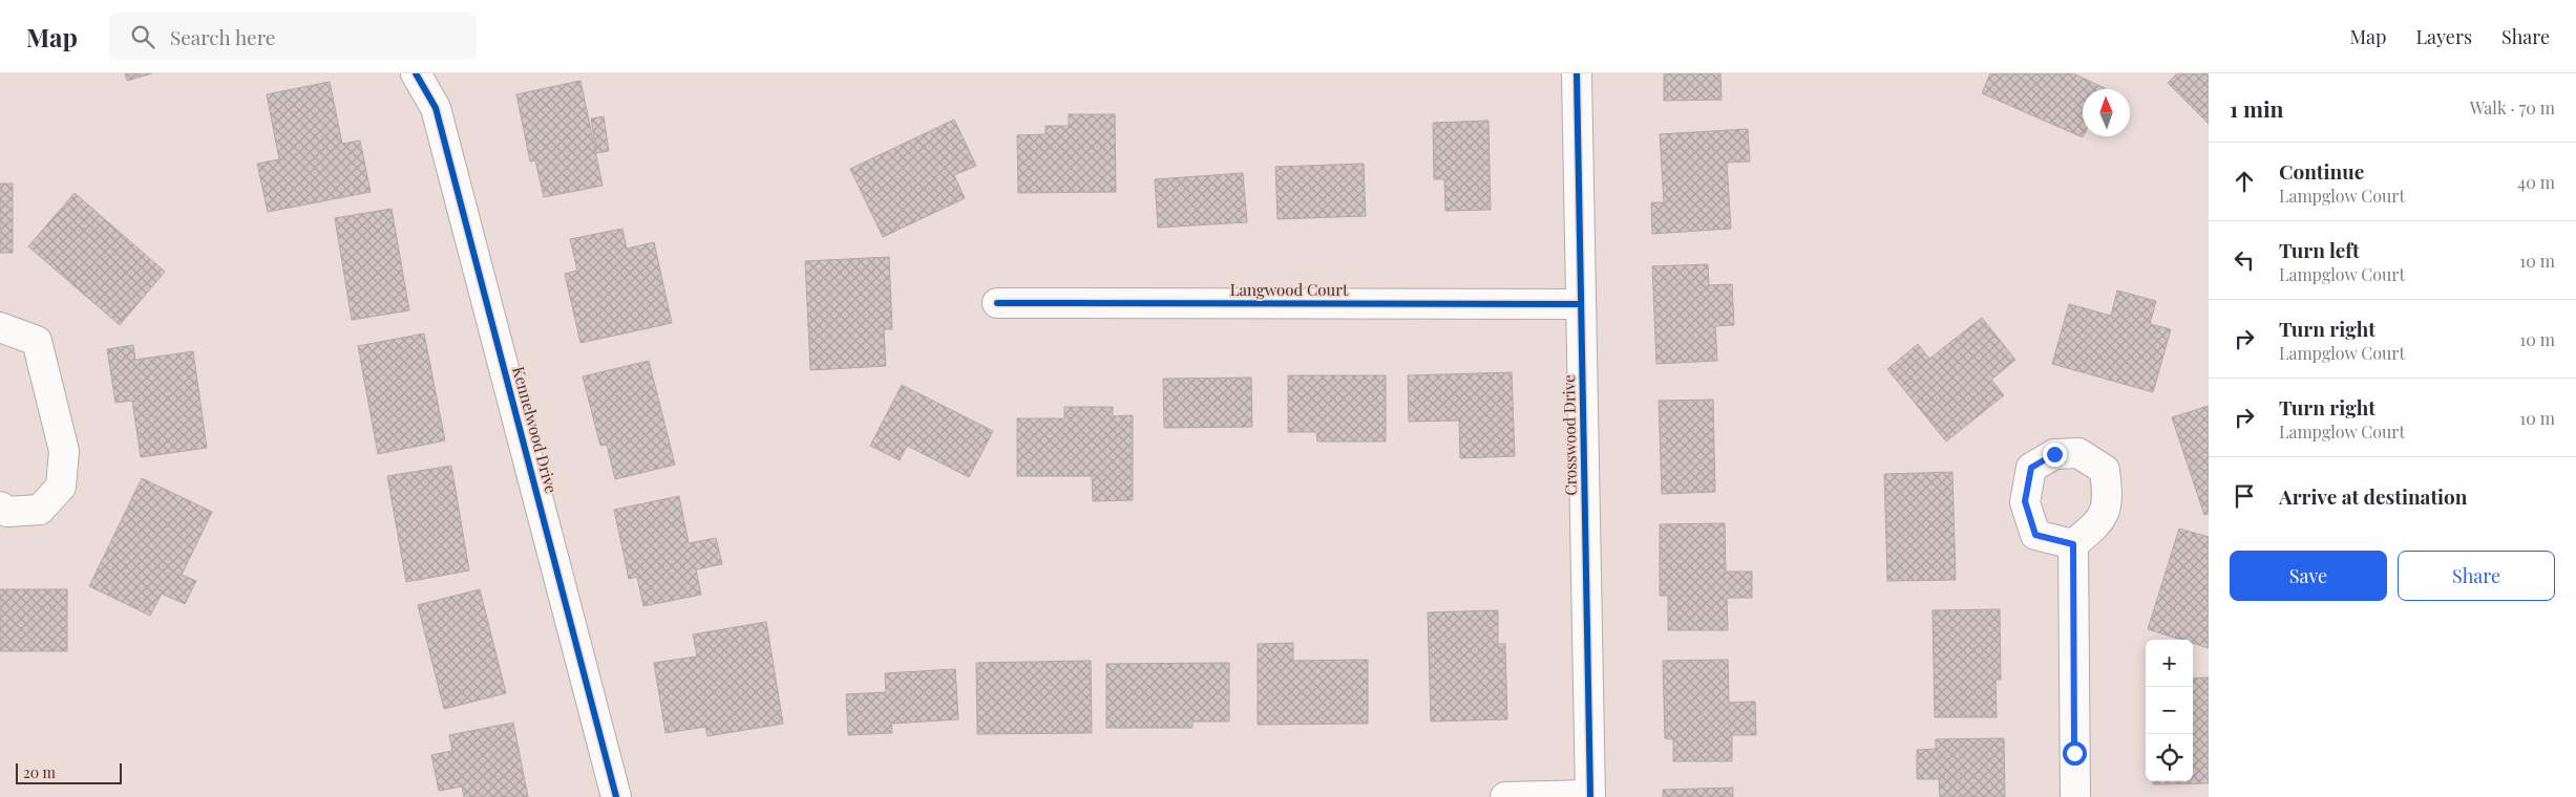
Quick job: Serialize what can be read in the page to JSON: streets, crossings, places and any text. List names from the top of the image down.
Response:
{
  "streets": {
    "street": ["Langwood Court", "Kennelwood Drive", "Crosswood Drive"]
  },
  "crossings": [
    ["Langwood Court", "Crosswood Drive"]
  ],
  "scale_bar": "20 m",
  "north": "top",
  "page": {
    "header": "Map",
    "search": "Search here",
    "nav": ["Map", "Layers", "Share"],
    "heading": ["1 min", "Walk · 70 m"],
    "list": [
      ["Continue", "Lampglow Court", "40 m"],
      ["Turn left", "Lampglow Court", "10 m"],
      ["Turn right", "Lampglow Court", "10 m"],
      ["Turn right", "Lampglow Court", "10 m"],
      "Arrive at destination"
    ],
    "buttons": ["Save", "Share"],
    "map_buttons": ["+", "−"],
    "scale": "20 m"
  }
}
